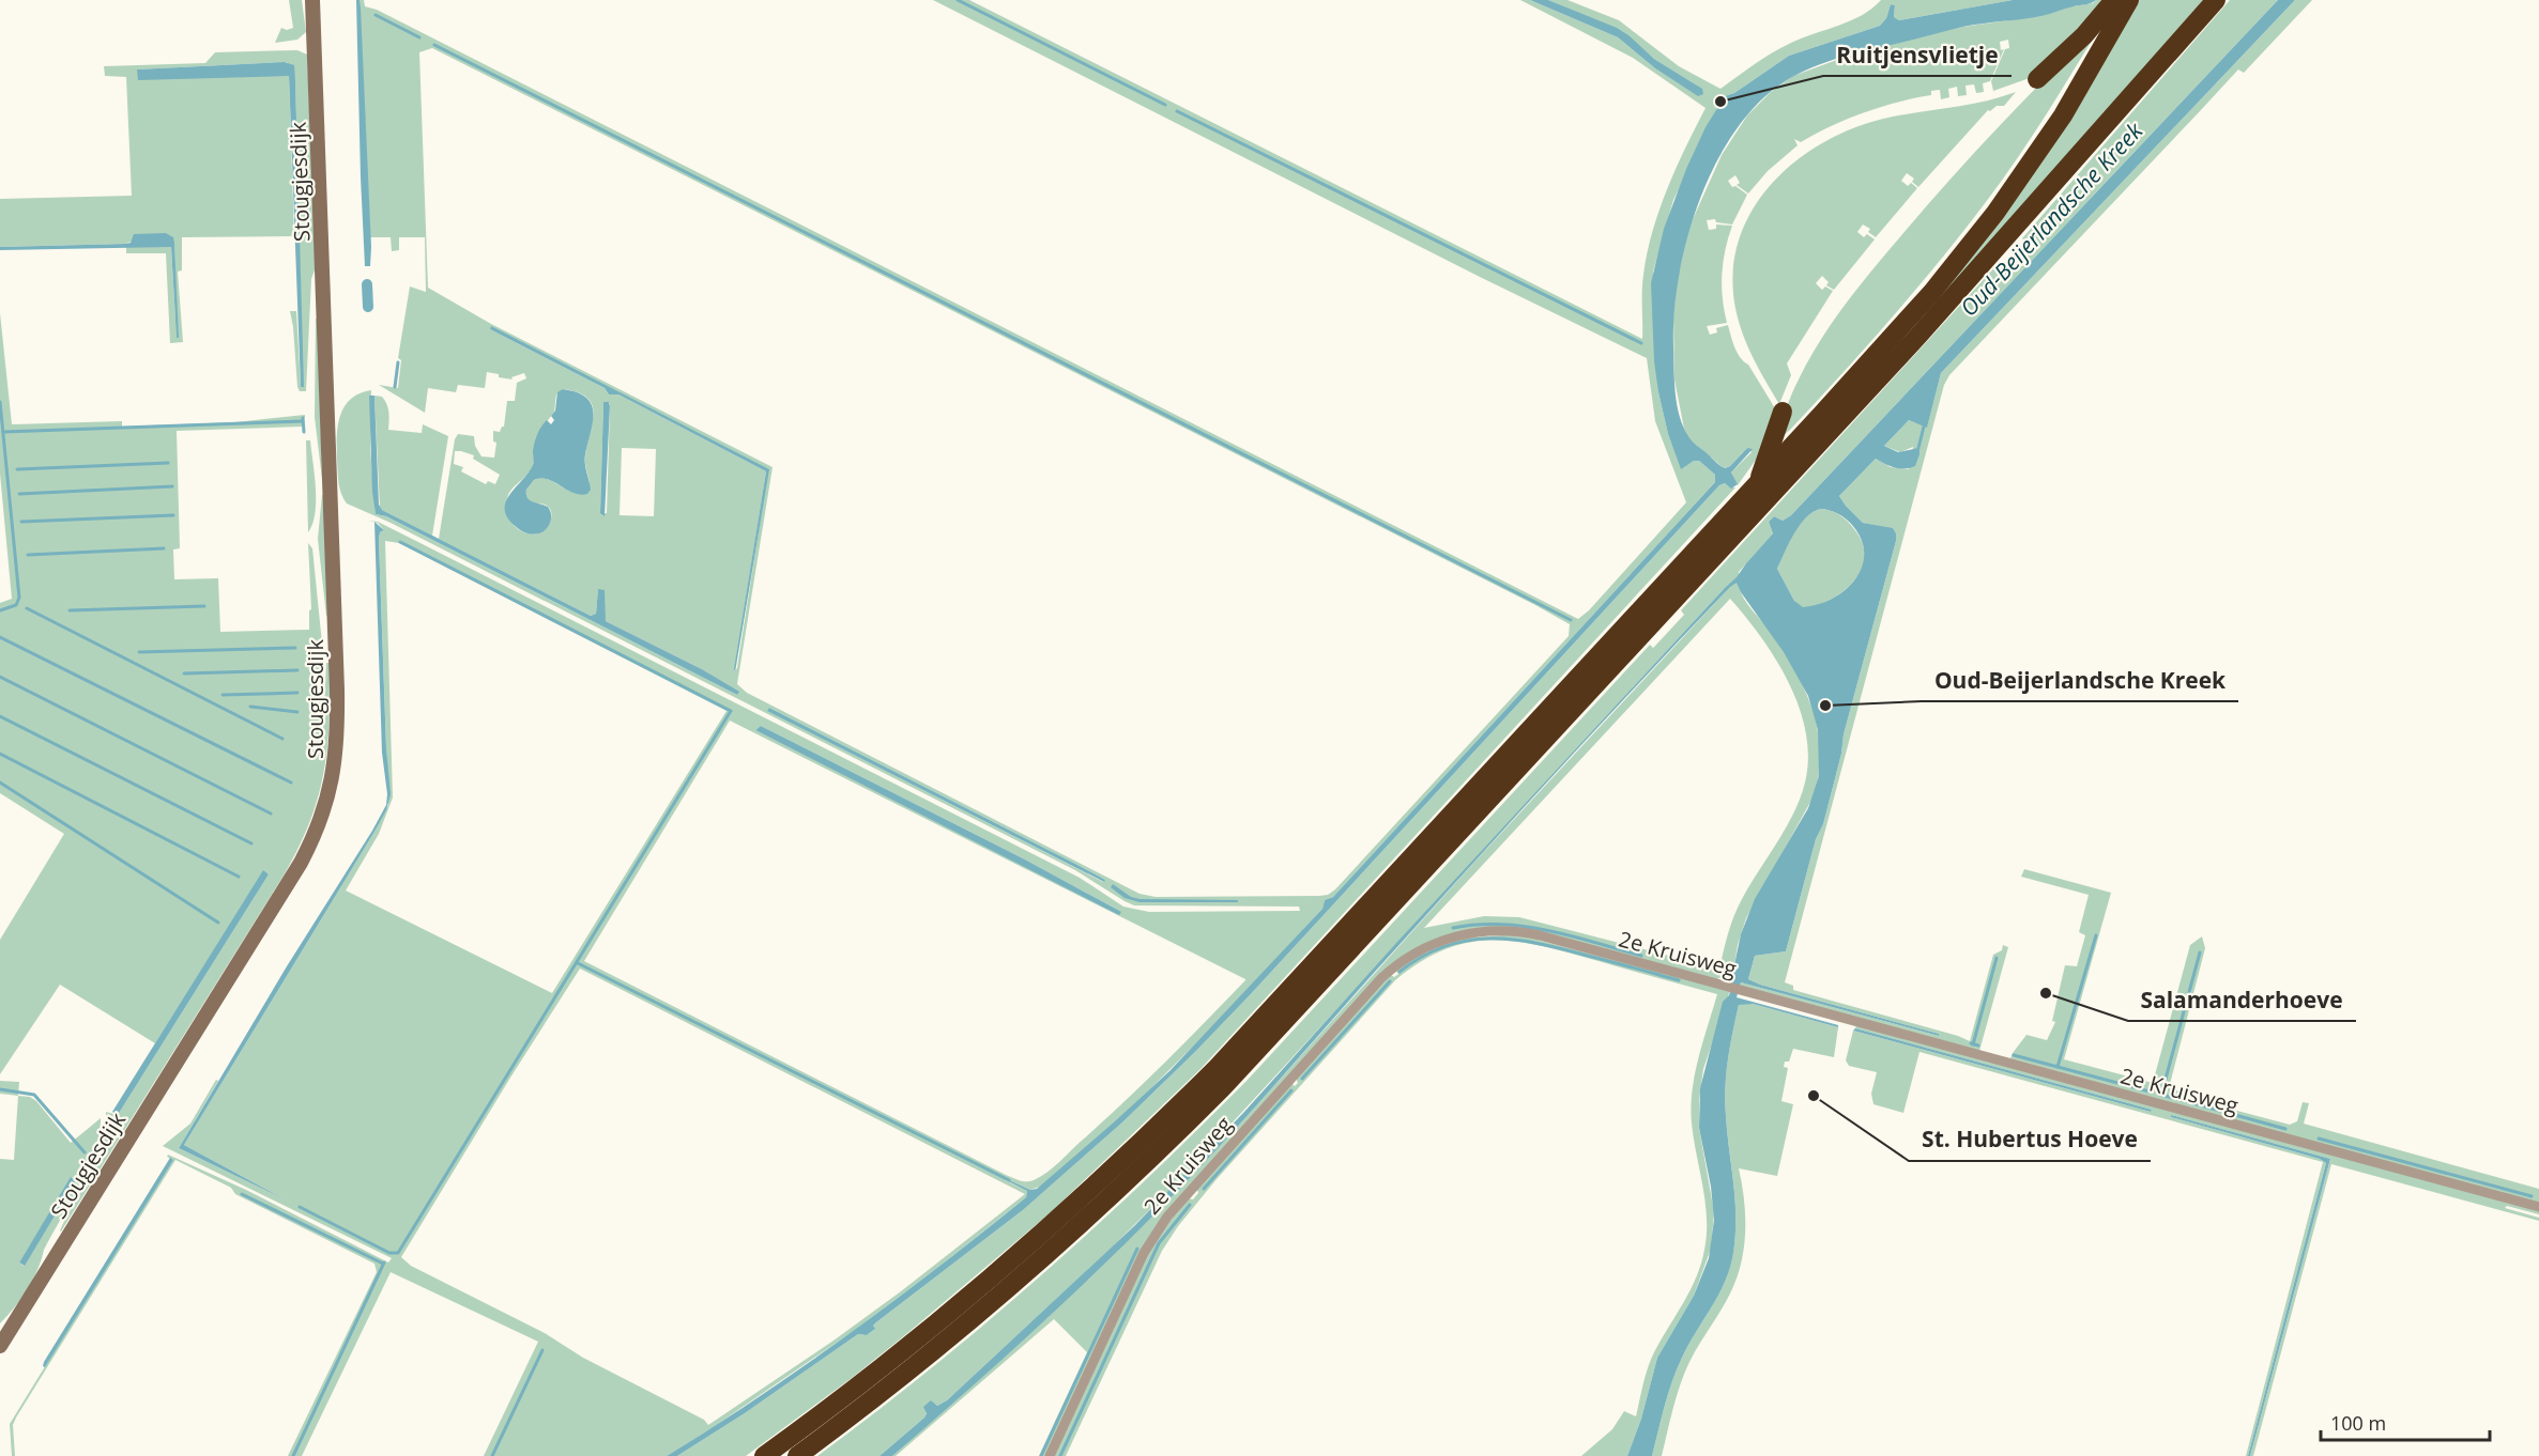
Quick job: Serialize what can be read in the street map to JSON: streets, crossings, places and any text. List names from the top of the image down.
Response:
{
  "streets": {
    "street": ["Stougjesdijk", "2e Kruisweg"]
  },
  "water": ["Oud-Beijerlandsche Kreek"],
  "places": [
    "Ruitjensvlietje",
    "Oud-Beijerlandsche Kreek",
    "Salamanderhoeve",
    "St. Hubertus Hoeve"
  ],
  "scale_bar": "100 m"
}
